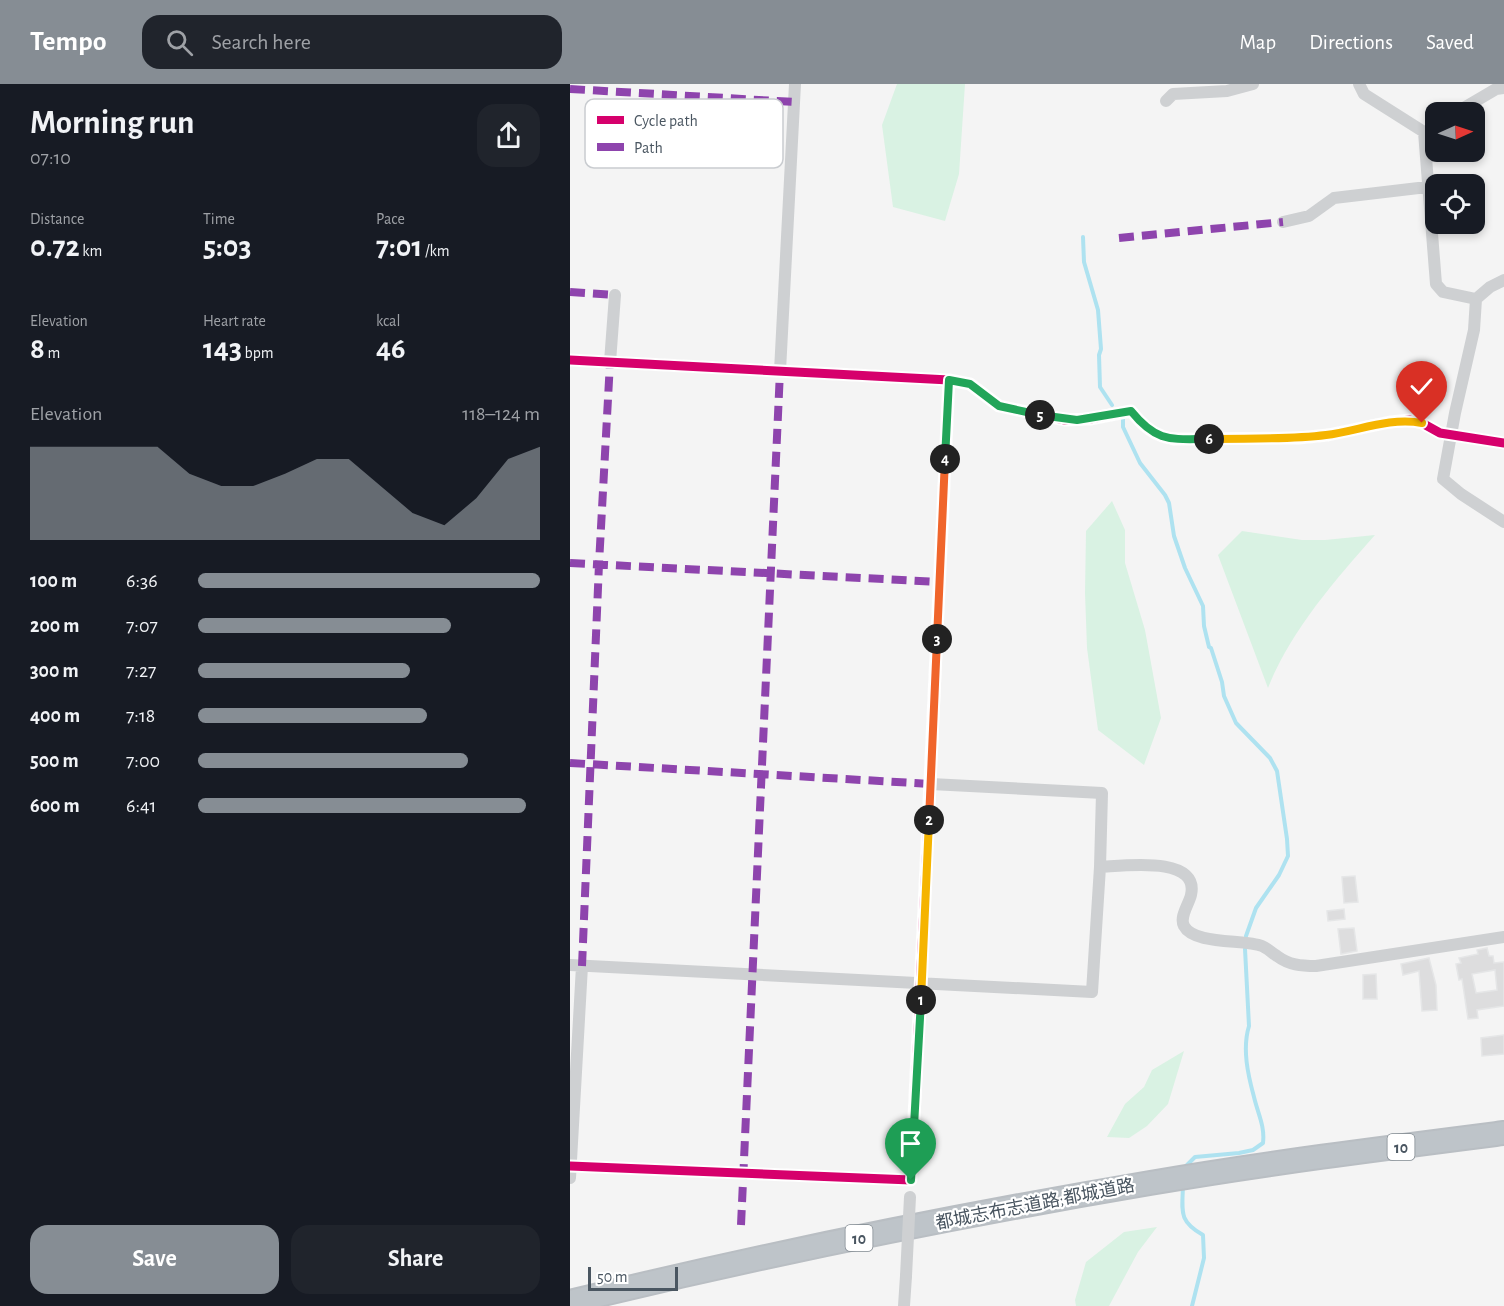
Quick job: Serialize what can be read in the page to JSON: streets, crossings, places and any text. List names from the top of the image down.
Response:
{
  "streets": {
    "highway": ["10", "都城志布志道路;都城道路"]
  },
  "legend": ["Cycle path", "Path"],
  "scale_bar": "50 m",
  "north": "right",
  "page": {
    "header": "Tempo",
    "search": "Search here",
    "nav": ["Map", "Directions", "Saved"],
    "heading": ["Morning run", "07:10"],
    "stats": [
      ["Distance", "0.72 km"],
      ["Time", "5:03"],
      ["Pace", "7:01 /km"],
      ["Elevation", "8 m"],
      ["Heart rate", "143 bpm"],
      ["kcal", "46"]
    ],
    "chart": ["Elevation", "118–124 m"],
    "pins": [
      "5",
      "6",
      "4",
      "3",
      "2",
      "1"
    ],
    "list": [
      {
        "name": "100 m",
        "note": "6:36"
      },
      {
        "name": "200 m",
        "note": "7:07"
      },
      {
        "name": "300 m",
        "note": "7:27"
      },
      {
        "name": "400 m",
        "note": "7:18"
      },
      {
        "name": "500 m",
        "note": "7:00"
      },
      {
        "name": "600 m",
        "note": "6:41"
      }
    ],
    "buttons": ["Save", "Share"],
    "scale": "50 m"
  }
}
